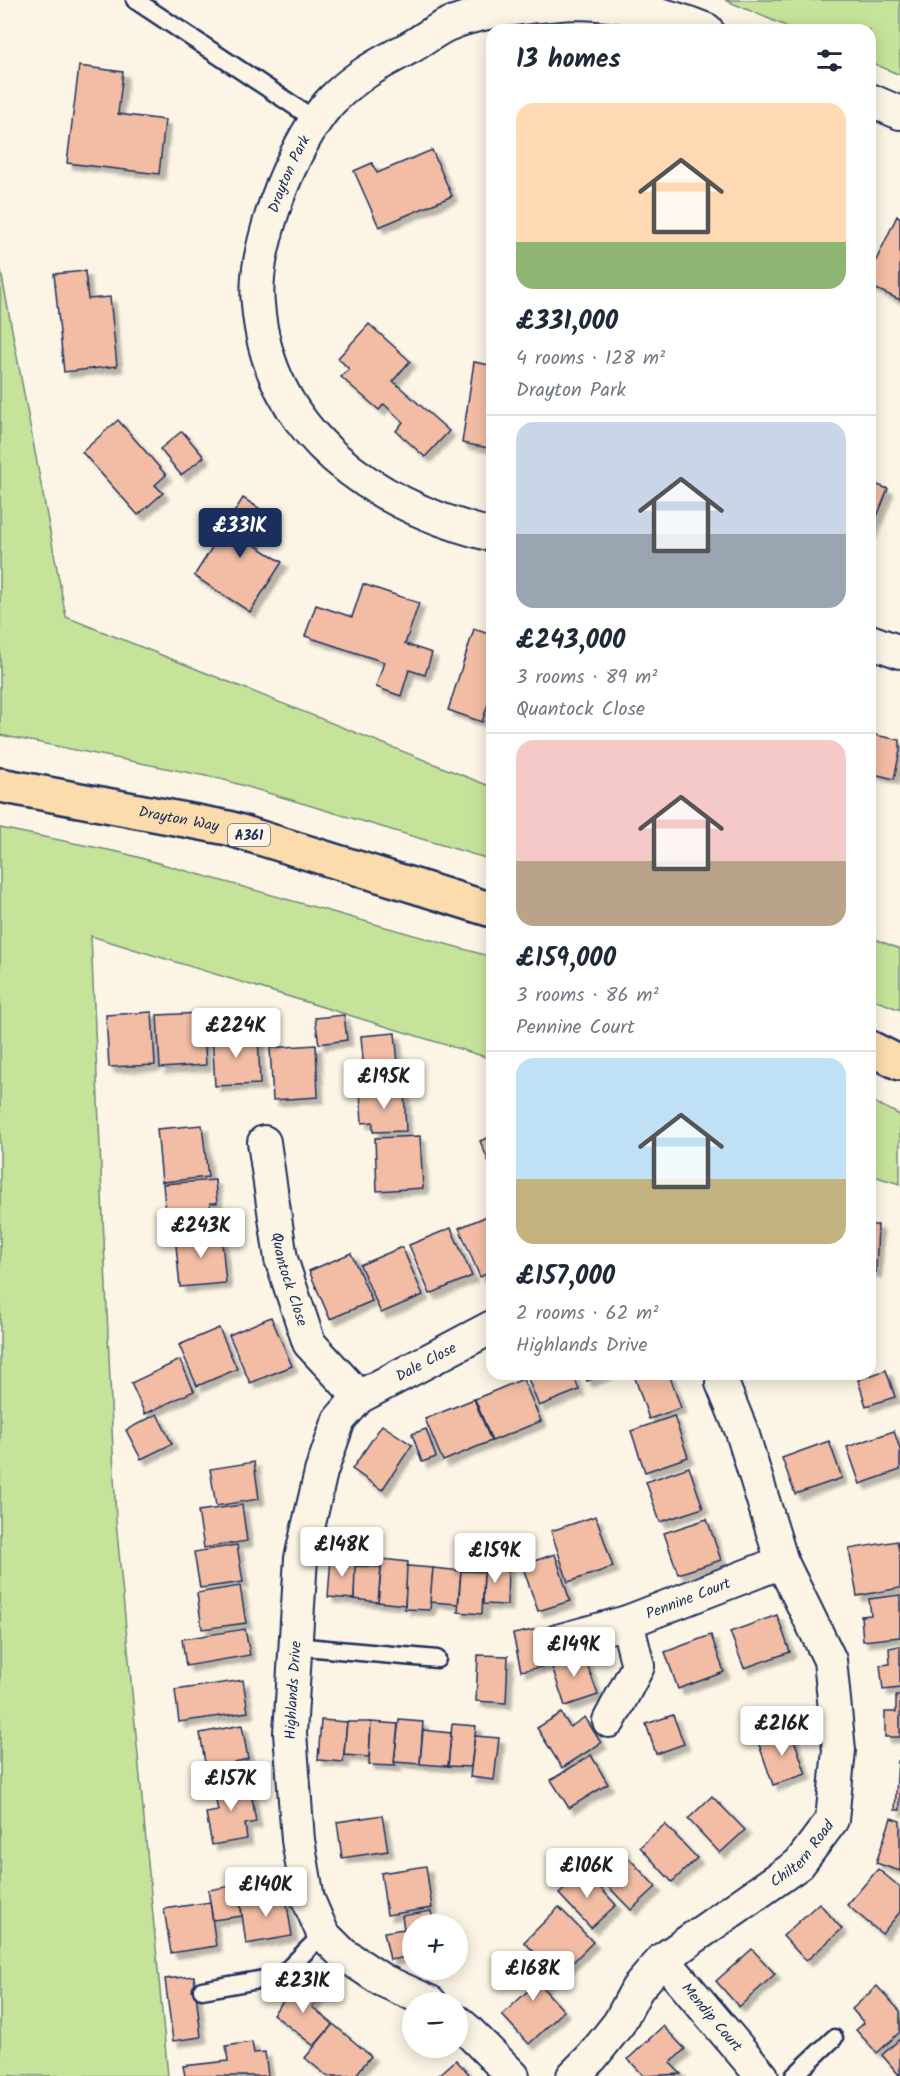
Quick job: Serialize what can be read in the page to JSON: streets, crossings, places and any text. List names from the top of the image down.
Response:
{
  "streets": {
    "main road": ["Drayton Way", "A361"],
    "street": [
      "Drayton Park",
      "Quantock Close",
      "Dale Close",
      "Pennine Court",
      "Highlands Drive",
      "Chiltern Road",
      "Mendip Court"
    ]
  },
  "crossings": [
    ["Quantock Close", "Dale Close"],
    ["Quantock Close", "Highlands Drive"],
    ["Dale Close", "Highlands Drive"],
    ["Pennine Court", "Chiltern Road"],
    ["Chiltern Road", "Mendip Court"]
  ],
  "page": {
    "heading": "13 homes",
    "list": [
      {
        "name": "£331,000",
        "note": "4 rooms · 128 m² · Drayton Park"
      },
      {
        "name": "£243,000",
        "note": "3 rooms · 89 m² · Quantock Close"
      },
      {
        "name": "£159,000",
        "note": "3 rooms · 86 m² · Pennine Court"
      },
      {
        "name": "£157,000",
        "note": "2 rooms · 62 m² · Highlands Drive"
      }
    ],
    "price": [
      "£331K",
      "£224K",
      "£195K",
      "£243K",
      "£148K",
      "£159K",
      "£149K",
      "£216K",
      "£157K",
      "£106K",
      "£140K",
      "£168K",
      "£231K"
    ],
    "map_buttons": ["+", "−"]
  }
}
